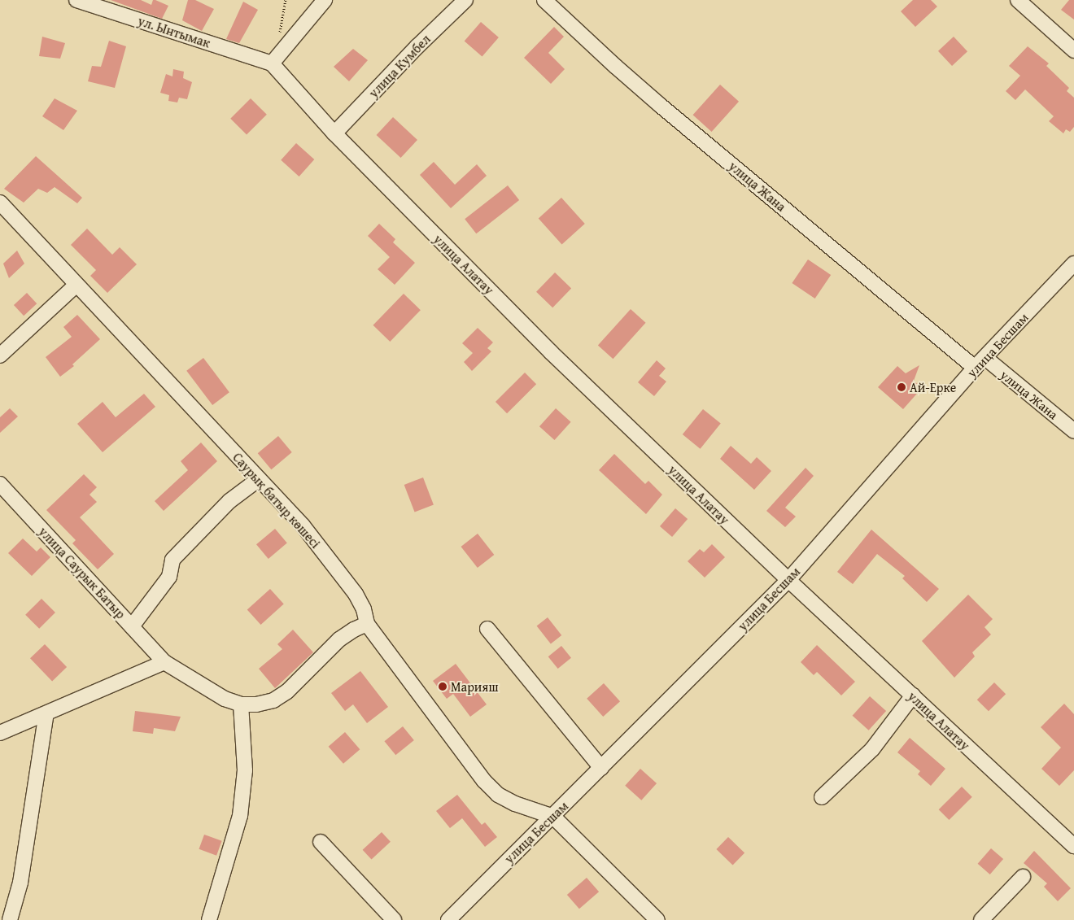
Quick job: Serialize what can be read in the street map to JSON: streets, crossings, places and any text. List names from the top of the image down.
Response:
{
  "streets": {
    "street": [
      "ул. Ынтымак",
      "улица Кумбел",
      "улица Жана",
      "улица Алатау",
      "улица Бесшам",
      "Саурық батыр көшесі",
      "улица Саурык Батыр"
    ]
  },
  "crossings": [
    ["ул. Ынтымак", "улица Алатау"],
    ["улица Кумбел", "улица Алатау"],
    ["улица Жана", "улица Бесшам"],
    ["улица Алатау", "улица Бесшам"],
    ["улица Бесшам", "Саурық батыр көшесі"]
  ],
  "places": ["Ай-Ерке", "Марияш"]
}
